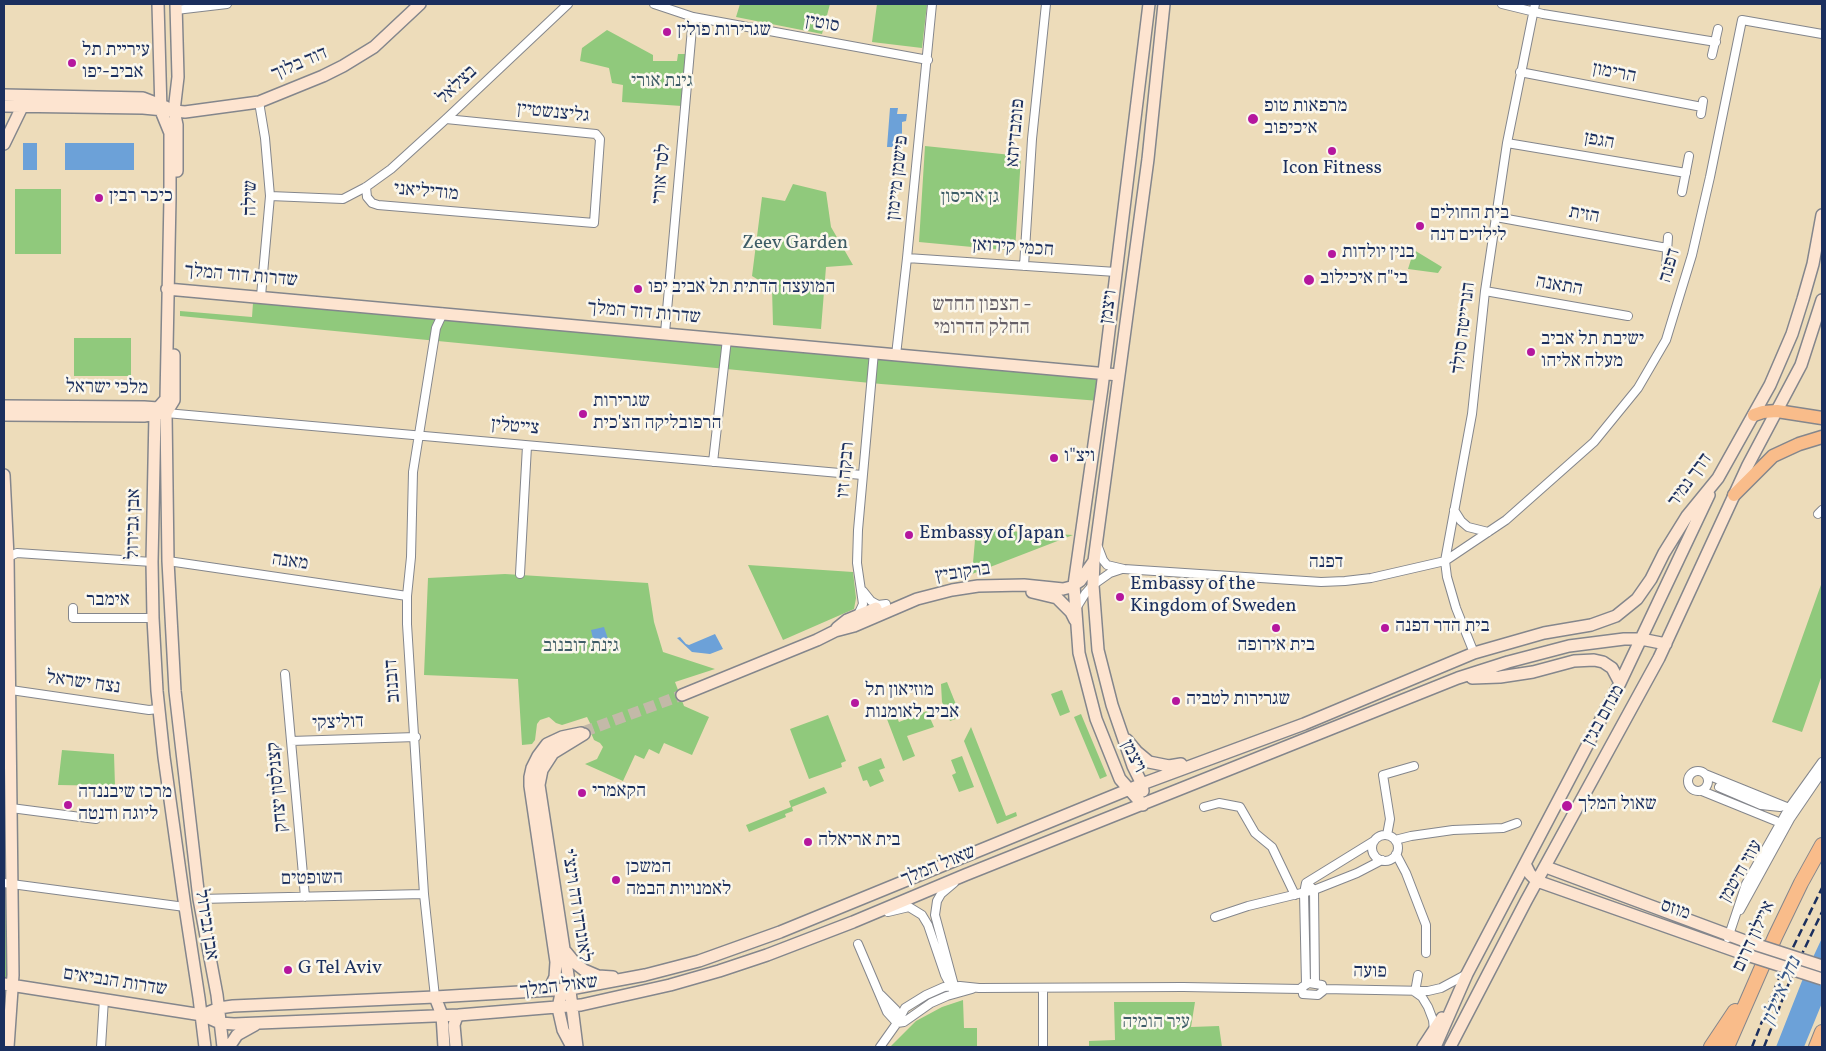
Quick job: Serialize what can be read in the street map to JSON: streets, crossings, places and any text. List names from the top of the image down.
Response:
{
  "streets": {
    "highway": ["איילון דרום"],
    "main road": ["מנחם בגין"],
    "street": [
      "סוטין",
      "דוד בלוך",
      "הרימון",
      "בצלאל",
      "גליצנשטיין",
      "פומבדיתא",
      "הגפן",
      "לסר אורי",
      "פישמן מיימון",
      "מודיליאני",
      "שילה",
      "הזית",
      "חכמי קירואן",
      "דפנה",
      "שדרות דוד המלך",
      "התאנה",
      "ויצמן",
      "הנרייטה סולד",
      "מלכי ישראל",
      "צייטלין",
      "רבקה זיו",
      "דרך נמיר",
      "אבן גבירול",
      "מאנה",
      "ברקוביץ",
      "אימבר",
      "דובנוב",
      "נצח ישראל",
      "דוליצקי",
      "קצנלסון יצחק",
      "שאול המלך",
      "עוזי חיטמן",
      "השופטים",
      "לאונרדו דה וינצ'י",
      "מוזס",
      "פועה",
      "שדרות הנביאים"
    ]
  },
  "crossings": [
    ["סוטין", "לסר אורי"],
    ["סוטין", "פישמן מיימון"],
    ["דוד בלוך", "שילה"],
    ["דוד בלוך", "אבן גבירול"],
    ["הרימון", "הנרייטה סולד"],
    ["בצלאל", "גליצנשטיין"],
    ["בצלאל", "מודיליאני"],
    ["גליצנשטיין", "מודיליאני"],
    ["פומבדיתא", "חכמי קירואן"],
    ["הגפן", "הנרייטה סולד"],
    ["לסר אורי", "שדרות דוד המלך"],
    ["פישמן מיימון", "חכמי קירואן"],
    ["פישמן מיימון", "שדרות דוד המלך"],
    ["מודיליאני", "שילה"],
    ["שילה", "שדרות דוד המלך"],
    ["הזית", "הנרייטה סולד"],
    ["חכמי קירואן", "ויצמן"],
    ["דפנה", "ויצמן"],
    ["דפנה", "הנרייטה סולד"],
    ["שדרות דוד המלך", "ויצמן"],
    ["שדרות דוד המלך", "רבקה זיו"],
    ["שדרות דוד המלך", "אבן גבירול"],
    ["שדרות דוד המלך", "דובנוב"],
    ["התאנה", "הנרייטה סולד"],
    ["ויצמן", "ברקוביץ"],
    ["ויצמן", "שאול המלך"],
    ["הנרייטה סולד", "דרך נמיר"],
    ["הנרייטה סולד", "שאול המלך"],
    ["מלכי ישראל", "צייטלין"],
    ["מלכי ישראל", "אבן גבירול"],
    ["צייטלין", "רבקה זיו"],
    ["צייטלין", "אבן גבירול"],
    ["צייטלין", "דובנוב"],
    ["רבקה זיו", "ברקוביץ"],
    ["דרך נמיר", "מנחם בגין"],
    ["דרך נמיר", "שאול המלך"],
    ["אבן גבירול", "מאנה"],
    ["אבן גבירול", "אימבר"],
    ["אבן גבירול", "נצח ישראל"],
    ["אבן גבירול", "שאול המלך"],
    ["אבן גבירול", "השופטים"],
    ["אבן גבירול", "שדרות הנביאים"],
    ["מאנה", "דובנוב"],
    ["דובנוב", "דוליצקי"],
    ["דובנוב", "שאול המלך"],
    ["דובנוב", "השופטים"],
    ["מנחם בגין", "שאול המלך"],
    ["מנחם בגין", "מוזס"],
    ["מנחם בגין", "פועה"],
    ["דוליצקי", "קצנלסון יצחק"],
    ["קצנלסון יצחק", "השופטים"],
    ["שאול המלך", "לאונרדו דה וינצ'י"],
    ["שאול המלך", "שדרות הנביאים"]
  ],
  "districts": ["הצפון החדש - החלק הדרומי"],
  "water": ["נחל איילון"],
  "parks": [
    "גינת אורי",
    "גן אריסון",
    "Zeev Garden",
    "גינת דובנוב",
    "עיר הומיה"
  ],
  "places": [
    "שגרירות פולין",
    "עיריית תל אביב-יפו",
    "מרפאות טופ איכיפוב",
    "Icon Fitness",
    "כיכר רבין",
    "בית החולים לילדים דנה",
    "בנין יולדות",
    "בי\"ח איכילוב",
    "המועצה הדתית תל אביב יפו",
    "ישיבת תל אביב מעלה אליהו",
    "שגרירות הרפובליקה הצ'כית",
    "ויצ\"ו",
    "Embassy of Japan",
    "Embassy of the Kingdom of Sweden",
    "בית אירופה",
    "בית הדר דפנה",
    "שגרירות לטביה",
    "מוזיאון תל אביב לאומנות",
    "הקאמרי",
    "מרכז שיבננדה ליוגה ודנטה",
    "שאול המלך",
    "בית אריאלה",
    "המשכן לאמנויות הבמה",
    "G Tel Aviv"
  ]
}
